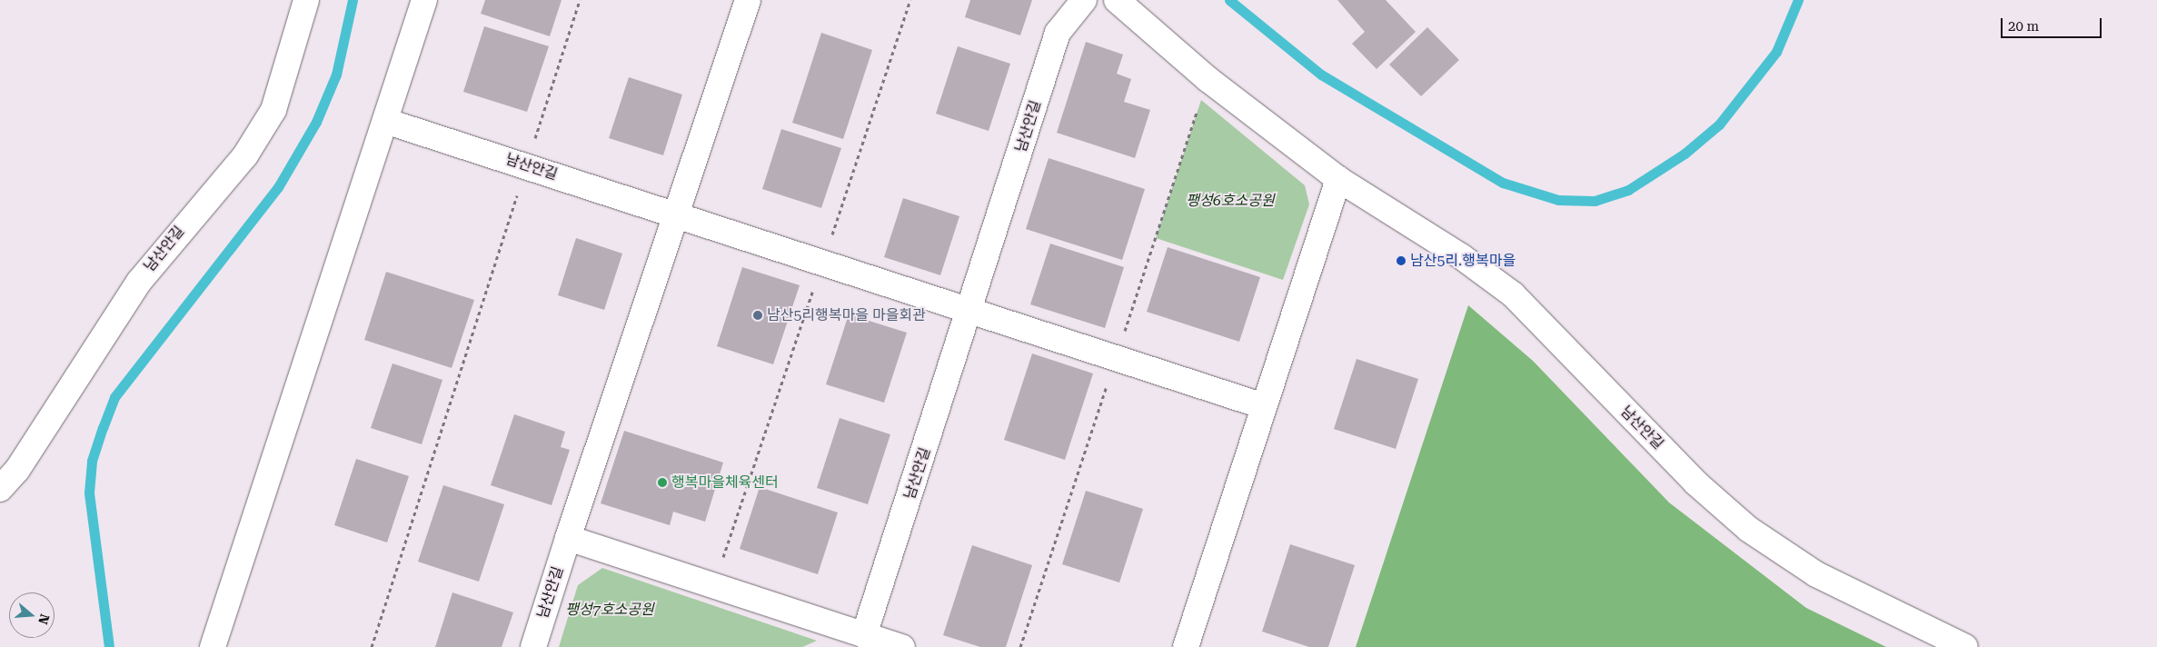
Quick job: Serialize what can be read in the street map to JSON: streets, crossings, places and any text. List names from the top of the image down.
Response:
{
  "streets": {
    "street": ["남산안길"]
  },
  "parks": ["팽성6호소공원", "팽성7호소공원"],
  "places": ["남산5리.행복마을", "남산5리행복마을 마을회관", "행복마을체육센터"],
  "scale_bar": "20 m",
  "north": "right"
}
